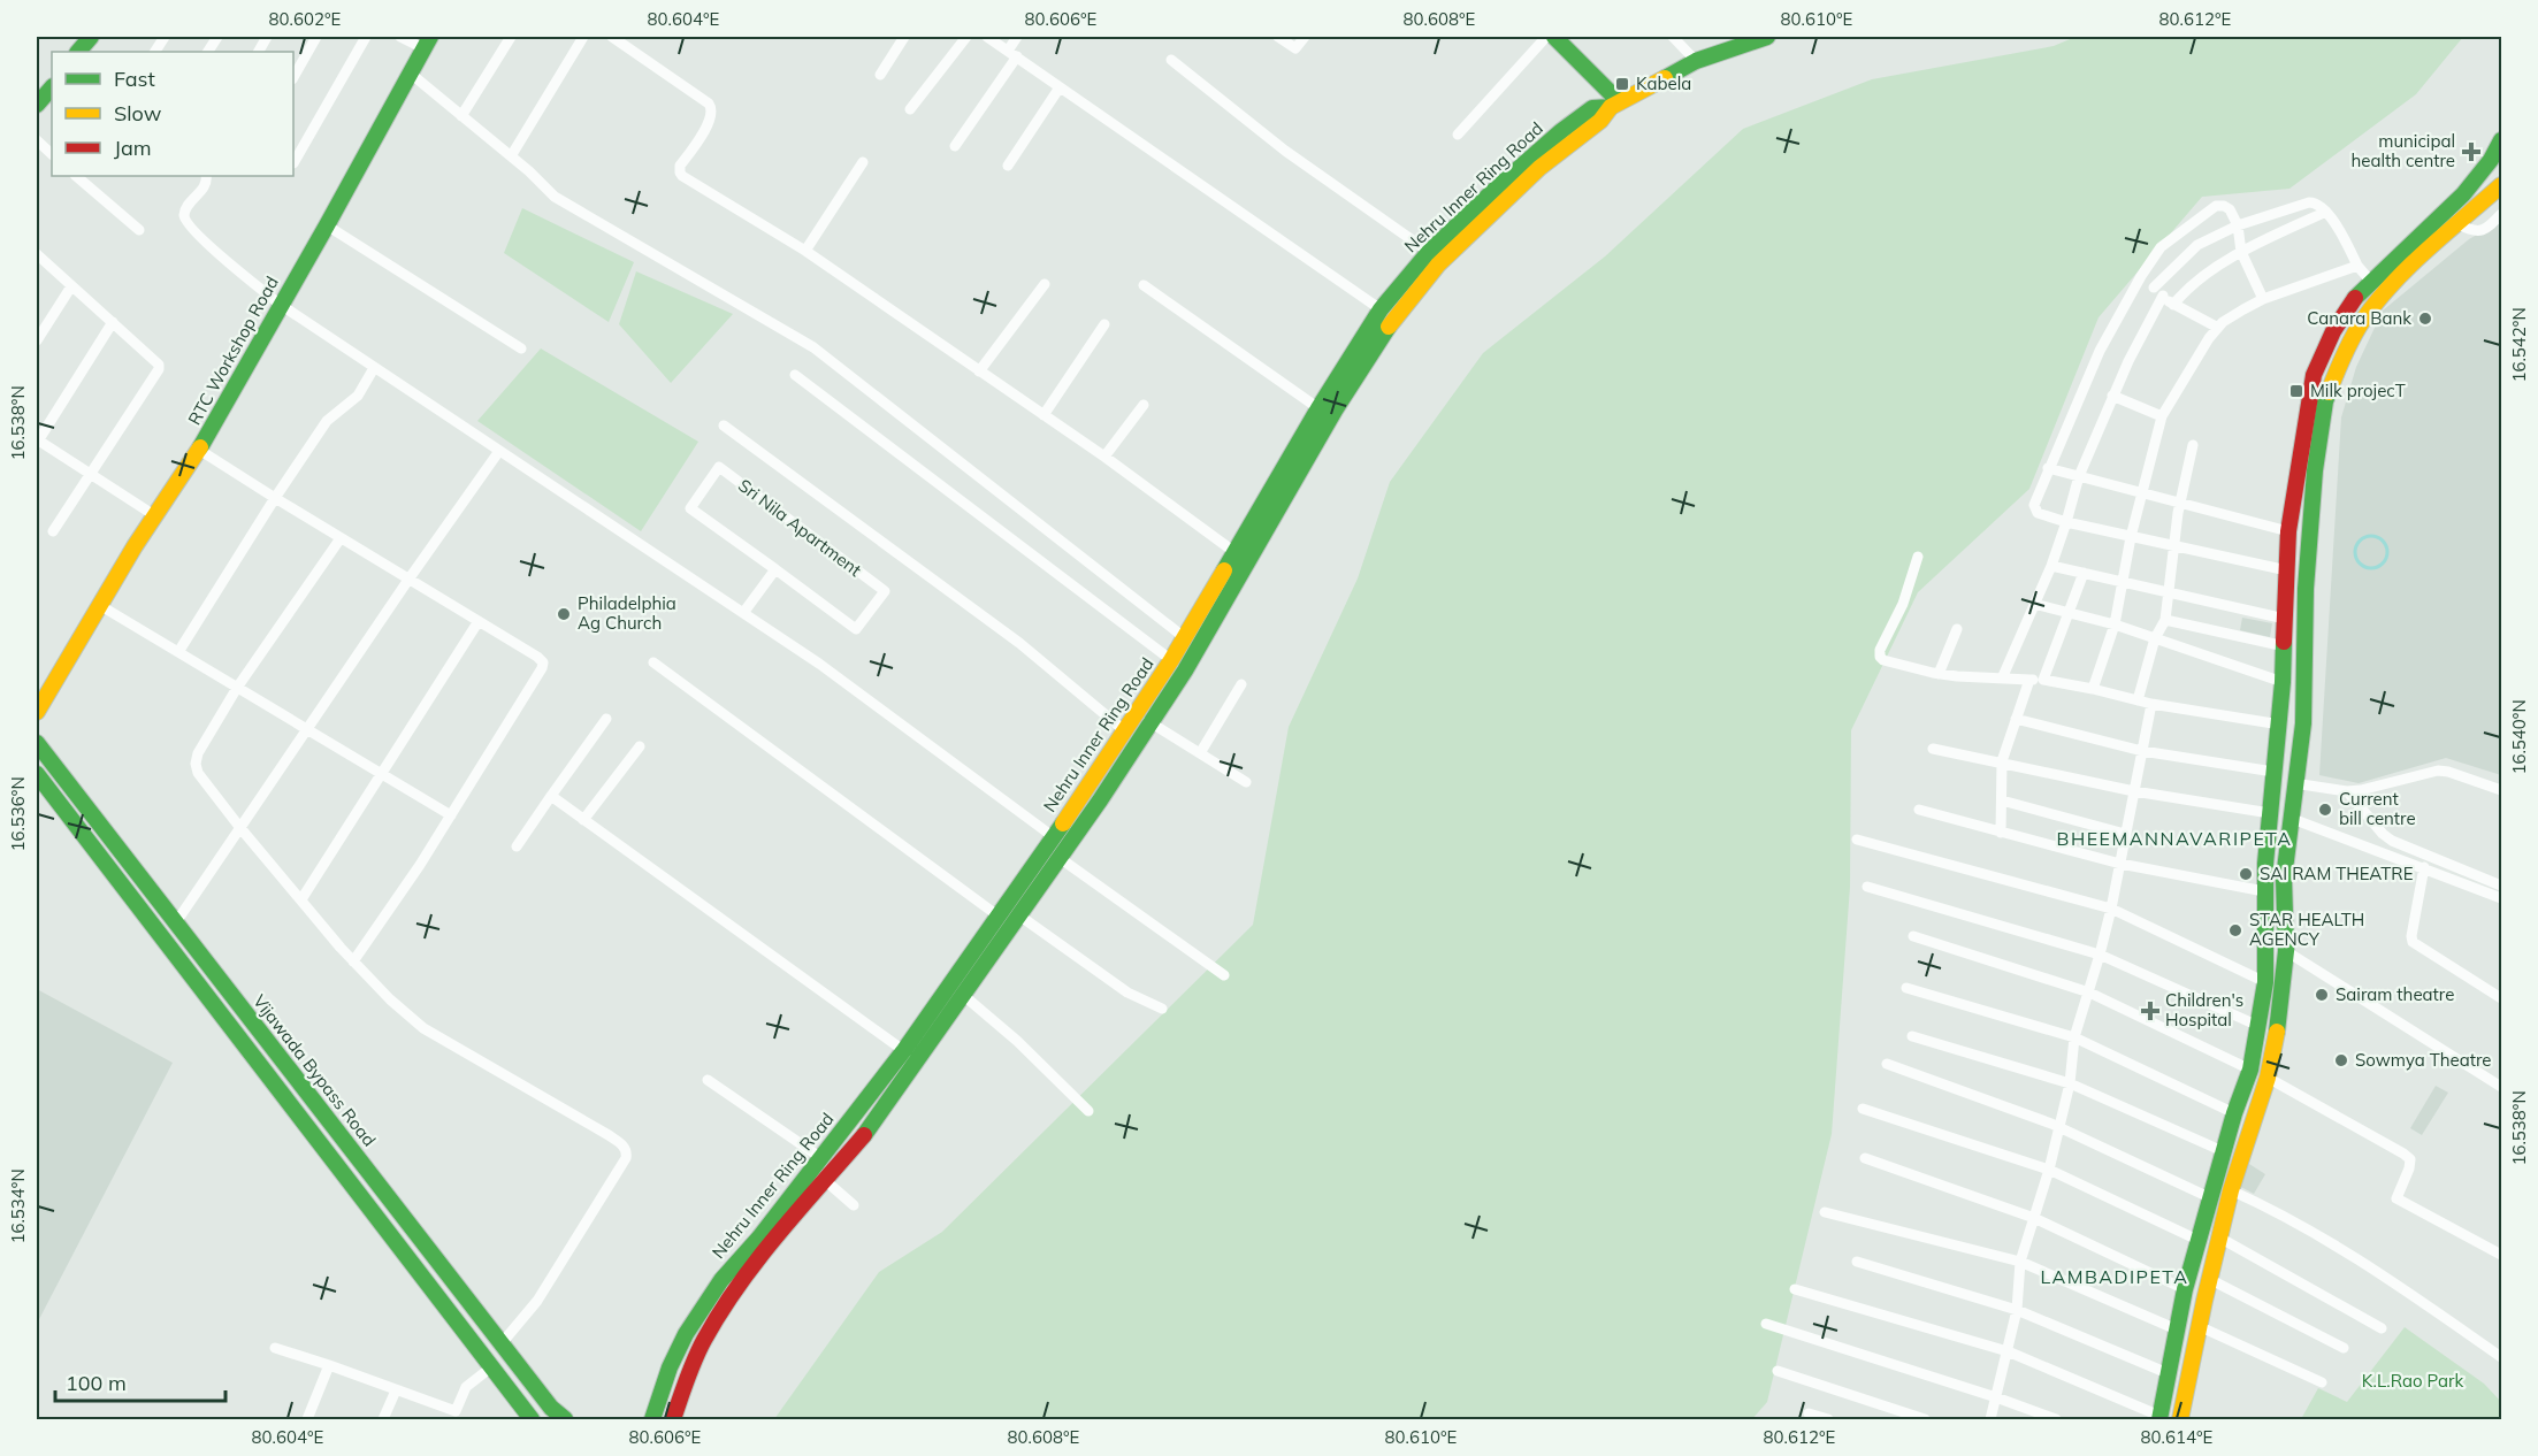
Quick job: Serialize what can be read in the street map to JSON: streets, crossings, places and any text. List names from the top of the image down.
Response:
{
  "streets": {
    "main road": ["Nehru Inner Ring Road", "RTC Workshop Road", "Vijawada Bypass Road"],
    "street": ["Sri Nila Apartment"]
  },
  "districts": ["BHEEMANNAVARIPETA", "LAMBADIPETA"],
  "parks": ["K.L.Rao Park"],
  "places": {
    "transit": ["Kabela", "Milk projecT"],
    "health": ["municipal health centre", "Children's Hospital"],
    "other": [
      "Canara Bank",
      "Philadelphia Ag Church",
      "Current bill centre",
      "SAI RAM THEATRE",
      "STAR HEALTH AGENCY",
      "Sairam theatre",
      "Sowmya Theatre"
    ]
  },
  "legend": ["Fast", "Slow", "Jam"],
  "scale_bar": "100 m",
  "coordinates": [
    "80.602°E",
    "80.604°E",
    "80.606°E",
    "80.608°E",
    "80.610°E",
    "80.612°E",
    "16.542°N",
    "16.538°N",
    "16.540°N",
    "16.536°N",
    "16.534°N",
    "80.614°E"
  ]
}
